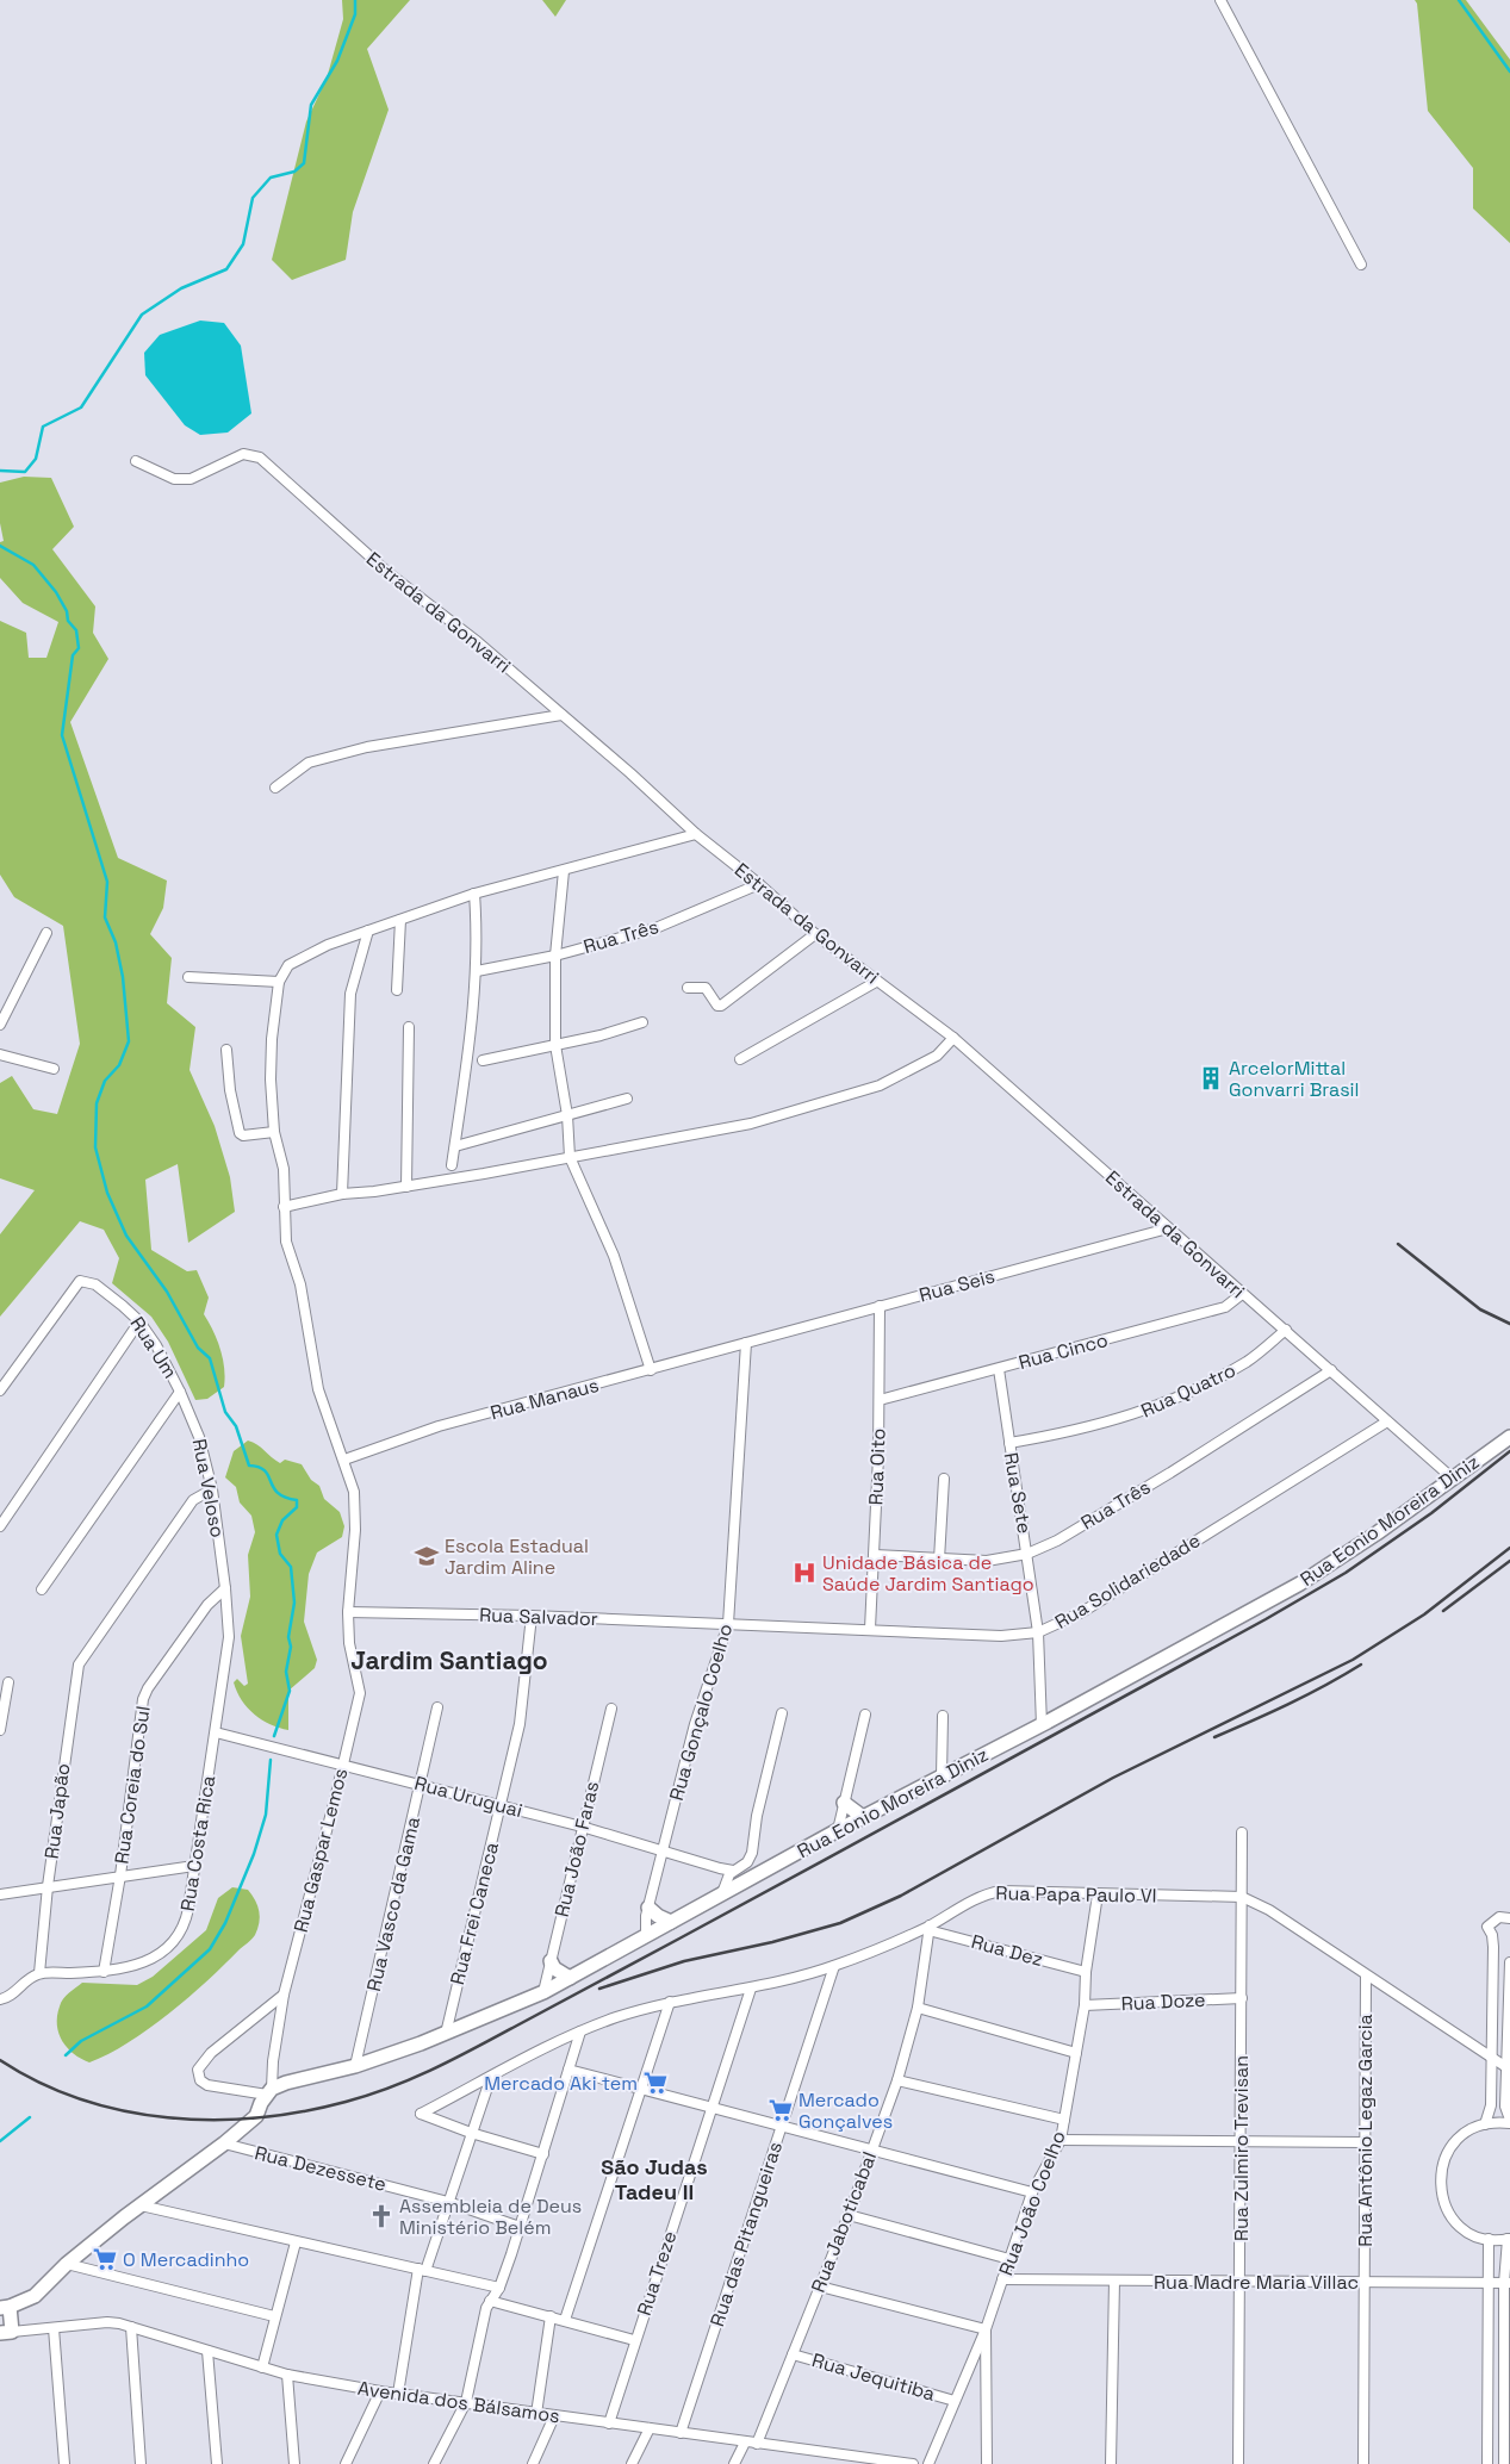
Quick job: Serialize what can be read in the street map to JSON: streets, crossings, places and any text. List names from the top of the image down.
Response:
{
  "streets": {
    "main road": ["Rua Eonio Moreira Diniz"],
    "street": [
      "Estrada da Gonvarri",
      "Rua Três",
      "Rua Seis",
      "Rua Um",
      "Rua Cinco",
      "Rua Quatro",
      "Rua Manaus",
      "Rua Oito",
      "Rua Veloso",
      "Rua Sete",
      "Rua Solidariedade",
      "Rua Salvador",
      "Rua Gonçalo Coelho",
      "Rua Coreia do Sul",
      "Rua Uruguai",
      "Rua Japão",
      "Rua Costa Rica",
      "Rua João Faras",
      "Rua Gaspar Lemos",
      "Rua Papa Paulo VI",
      "Rua Vasco da Gama",
      "Rua Frei Caneca",
      "Rua Dez",
      "Rua Doze",
      "Rua Antônio Legaz Garcia",
      "Rua Zulmiro Trevisan",
      "Rua Dezessete",
      "Rua João Coelho",
      "Rua Jaboticabal",
      "Rua das Pitangueiras",
      "Rua Treze",
      "Rua Madre Maria Villac",
      "Rua Jequitiba",
      "Avenida dos Bálsamos"
    ]
  },
  "crossings": [
    ["Estrada da Gonvarri", "Rua Três"],
    ["Estrada da Gonvarri", "Rua Seis"],
    ["Estrada da Gonvarri", "Rua Cinco"],
    ["Estrada da Gonvarri", "Rua Quatro"],
    ["Estrada da Gonvarri", "Rua Eonio Moreira Diniz"],
    ["Estrada da Gonvarri", "Rua Solidariedade"],
    ["Rua Três", "Rua Oito"],
    ["Rua Três", "Rua Sete"],
    ["Rua Seis", "Rua Manaus"],
    ["Rua Seis", "Rua Oito"],
    ["Rua Seis", "Rua Gonçalo Coelho"],
    ["Rua Um", "Rua Veloso"],
    ["Rua Cinco", "Rua Oito"],
    ["Rua Cinco", "Rua Sete"],
    ["Rua Quatro", "Rua Sete"],
    ["Rua Manaus", "Rua Gonçalo Coelho"],
    ["Rua Manaus", "Rua Gaspar Lemos"],
    ["Rua Oito", "Rua Solidariedade"],
    ["Rua Veloso", "Rua Coreia do Sul"],
    ["Rua Veloso", "Rua Japão"],
    ["Rua Veloso", "Rua Costa Rica"],
    ["Rua Sete", "Rua Eonio Moreira Diniz"],
    ["Rua Sete", "Rua Solidariedade"],
    ["Rua Eonio Moreira Diniz", "Rua Gonçalo Coelho"],
    ["Rua Eonio Moreira Diniz", "Rua João Faras"],
    ["Rua Eonio Moreira Diniz", "Rua Gaspar Lemos"],
    ["Rua Eonio Moreira Diniz", "Rua Vasco da Gama"],
    ["Rua Eonio Moreira Diniz", "Rua Frei Caneca"],
    ["Rua Solidariedade", "Rua Salvador"],
    ["Rua Solidariedade", "Rua Gonçalo Coelho"],
    ["Rua Salvador", "Rua Gonçalo Coelho"],
    ["Rua Salvador", "Rua Gaspar Lemos"],
    ["Rua Salvador", "Rua Frei Caneca"],
    ["Rua Gonçalo Coelho", "Rua Uruguai"],
    ["Rua Coreia do Sul", "Rua Costa Rica"],
    ["Rua Uruguai", "Rua Costa Rica"],
    ["Rua Uruguai", "Rua João Faras"],
    ["Rua Uruguai", "Rua Gaspar Lemos"],
    ["Rua Uruguai", "Rua Vasco da Gama"],
    ["Rua Uruguai", "Rua Frei Caneca"],
    ["Rua Japão", "Rua Costa Rica"],
    ["Rua Papa Paulo VI", "Rua Dez"],
    ["Rua Papa Paulo VI", "Rua Antônio Legaz Garcia"],
    ["Rua Papa Paulo VI", "Rua Zulmiro Trevisan"],
    ["Rua Papa Paulo VI", "Rua João Coelho"],
    ["Rua Papa Paulo VI", "Rua Jaboticabal"],
    ["Rua Papa Paulo VI", "Rua das Pitangueiras"],
    ["Rua Papa Paulo VI", "Rua Treze"],
    ["Rua Dez", "Rua João Coelho"],
    ["Rua Dez", "Rua Jaboticabal"],
    ["Rua Doze", "Rua Zulmiro Trevisan"],
    ["Rua Doze", "Rua João Coelho"],
    ["Rua Antônio Legaz Garcia", "Rua Madre Maria Villac"],
    ["Rua Zulmiro Trevisan", "Rua Madre Maria Villac"],
    ["Rua João Coelho", "Rua Madre Maria Villac"],
    ["Rua João Coelho", "Rua Jequitiba"],
    ["Rua Jaboticabal", "Rua Jequitiba"],
    ["Rua Jaboticabal", "Avenida dos Bálsamos"],
    ["Rua das Pitangueiras", "Avenida dos Bálsamos"],
    ["Rua Treze", "Avenida dos Bálsamos"]
  ],
  "districts": ["Jardim Santiago", "São Judas Tadeu II"],
  "places": {
    "building": ["ArcelorMittal Gonvarri Brasil"],
    "school or university": ["Escola Estadual Jardim Aline"],
    "hospital": ["Unidade Básica de Saúde Jardim Santiago"],
    "supermarket": ["Mercado Aki tem", "Mercado Gonçalves", "O Mercadinho"],
    "church": ["Assembleia de Deus Ministério Belém"]
  }
}
